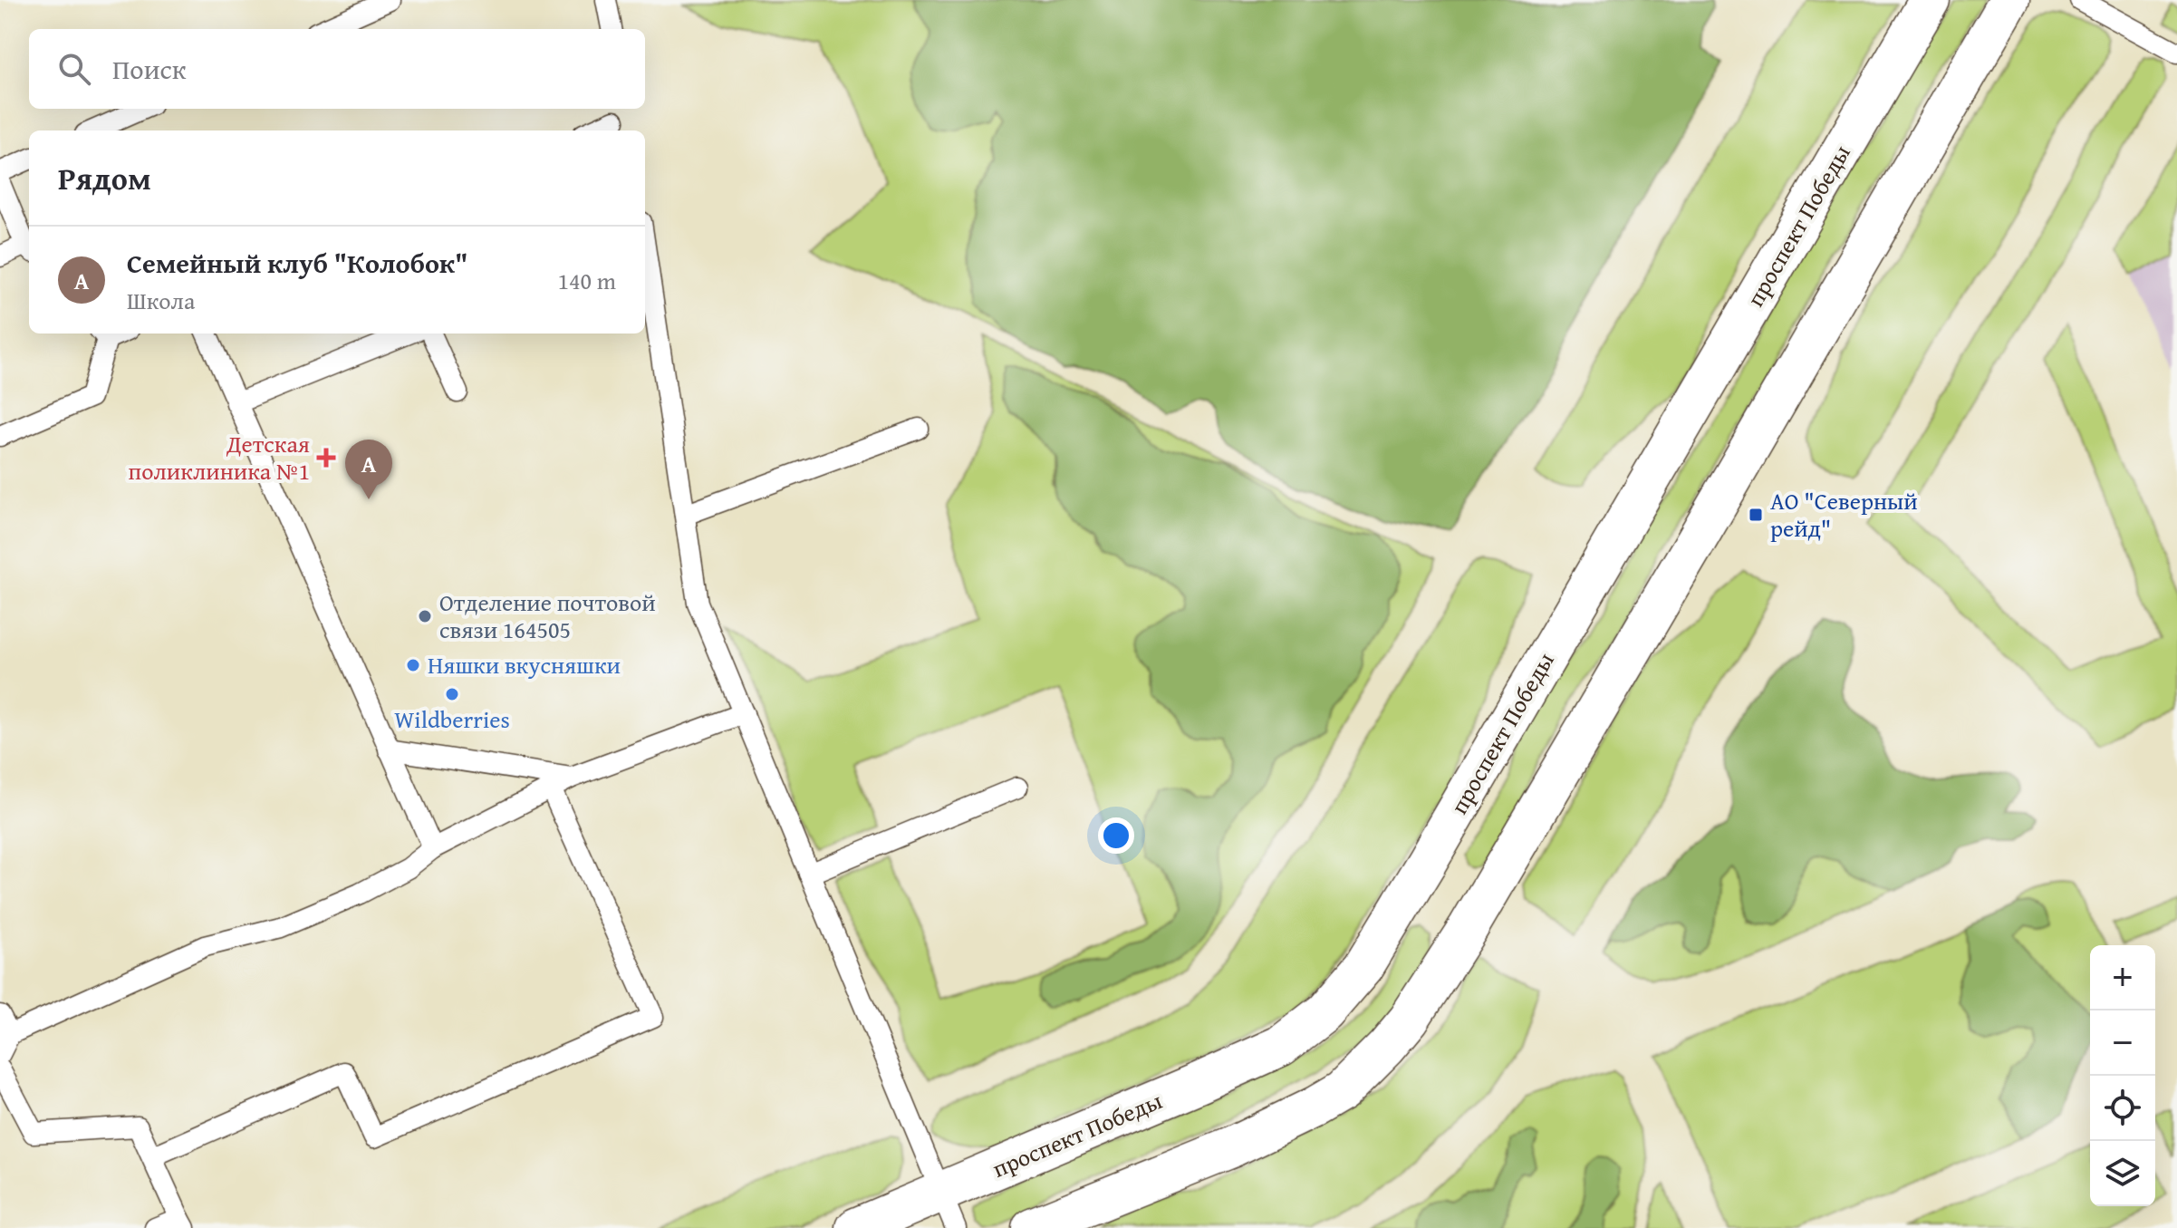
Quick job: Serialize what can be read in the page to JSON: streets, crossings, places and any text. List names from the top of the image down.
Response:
{
  "streets": {
    "main road": ["проспект Победы"]
  },
  "places": {
    "health": ["Детская поликлиника №1"],
    "transit": ["АО \"Северный рейд\""],
    "other": ["Отделение почтовой связи 164505", "Няшки вкусняшки", "Wildberries"]
  },
  "page": {
    "search": "Поиск",
    "heading": "Рядом",
    "list": [
      {
        "mark": "A",
        "name": "Семейный клуб \"Колобок\"",
        "note": "Школа",
        "value": "140 m"
      }
    ],
    "pins": "A",
    "map_buttons": ["+", "−"]
  }
}
